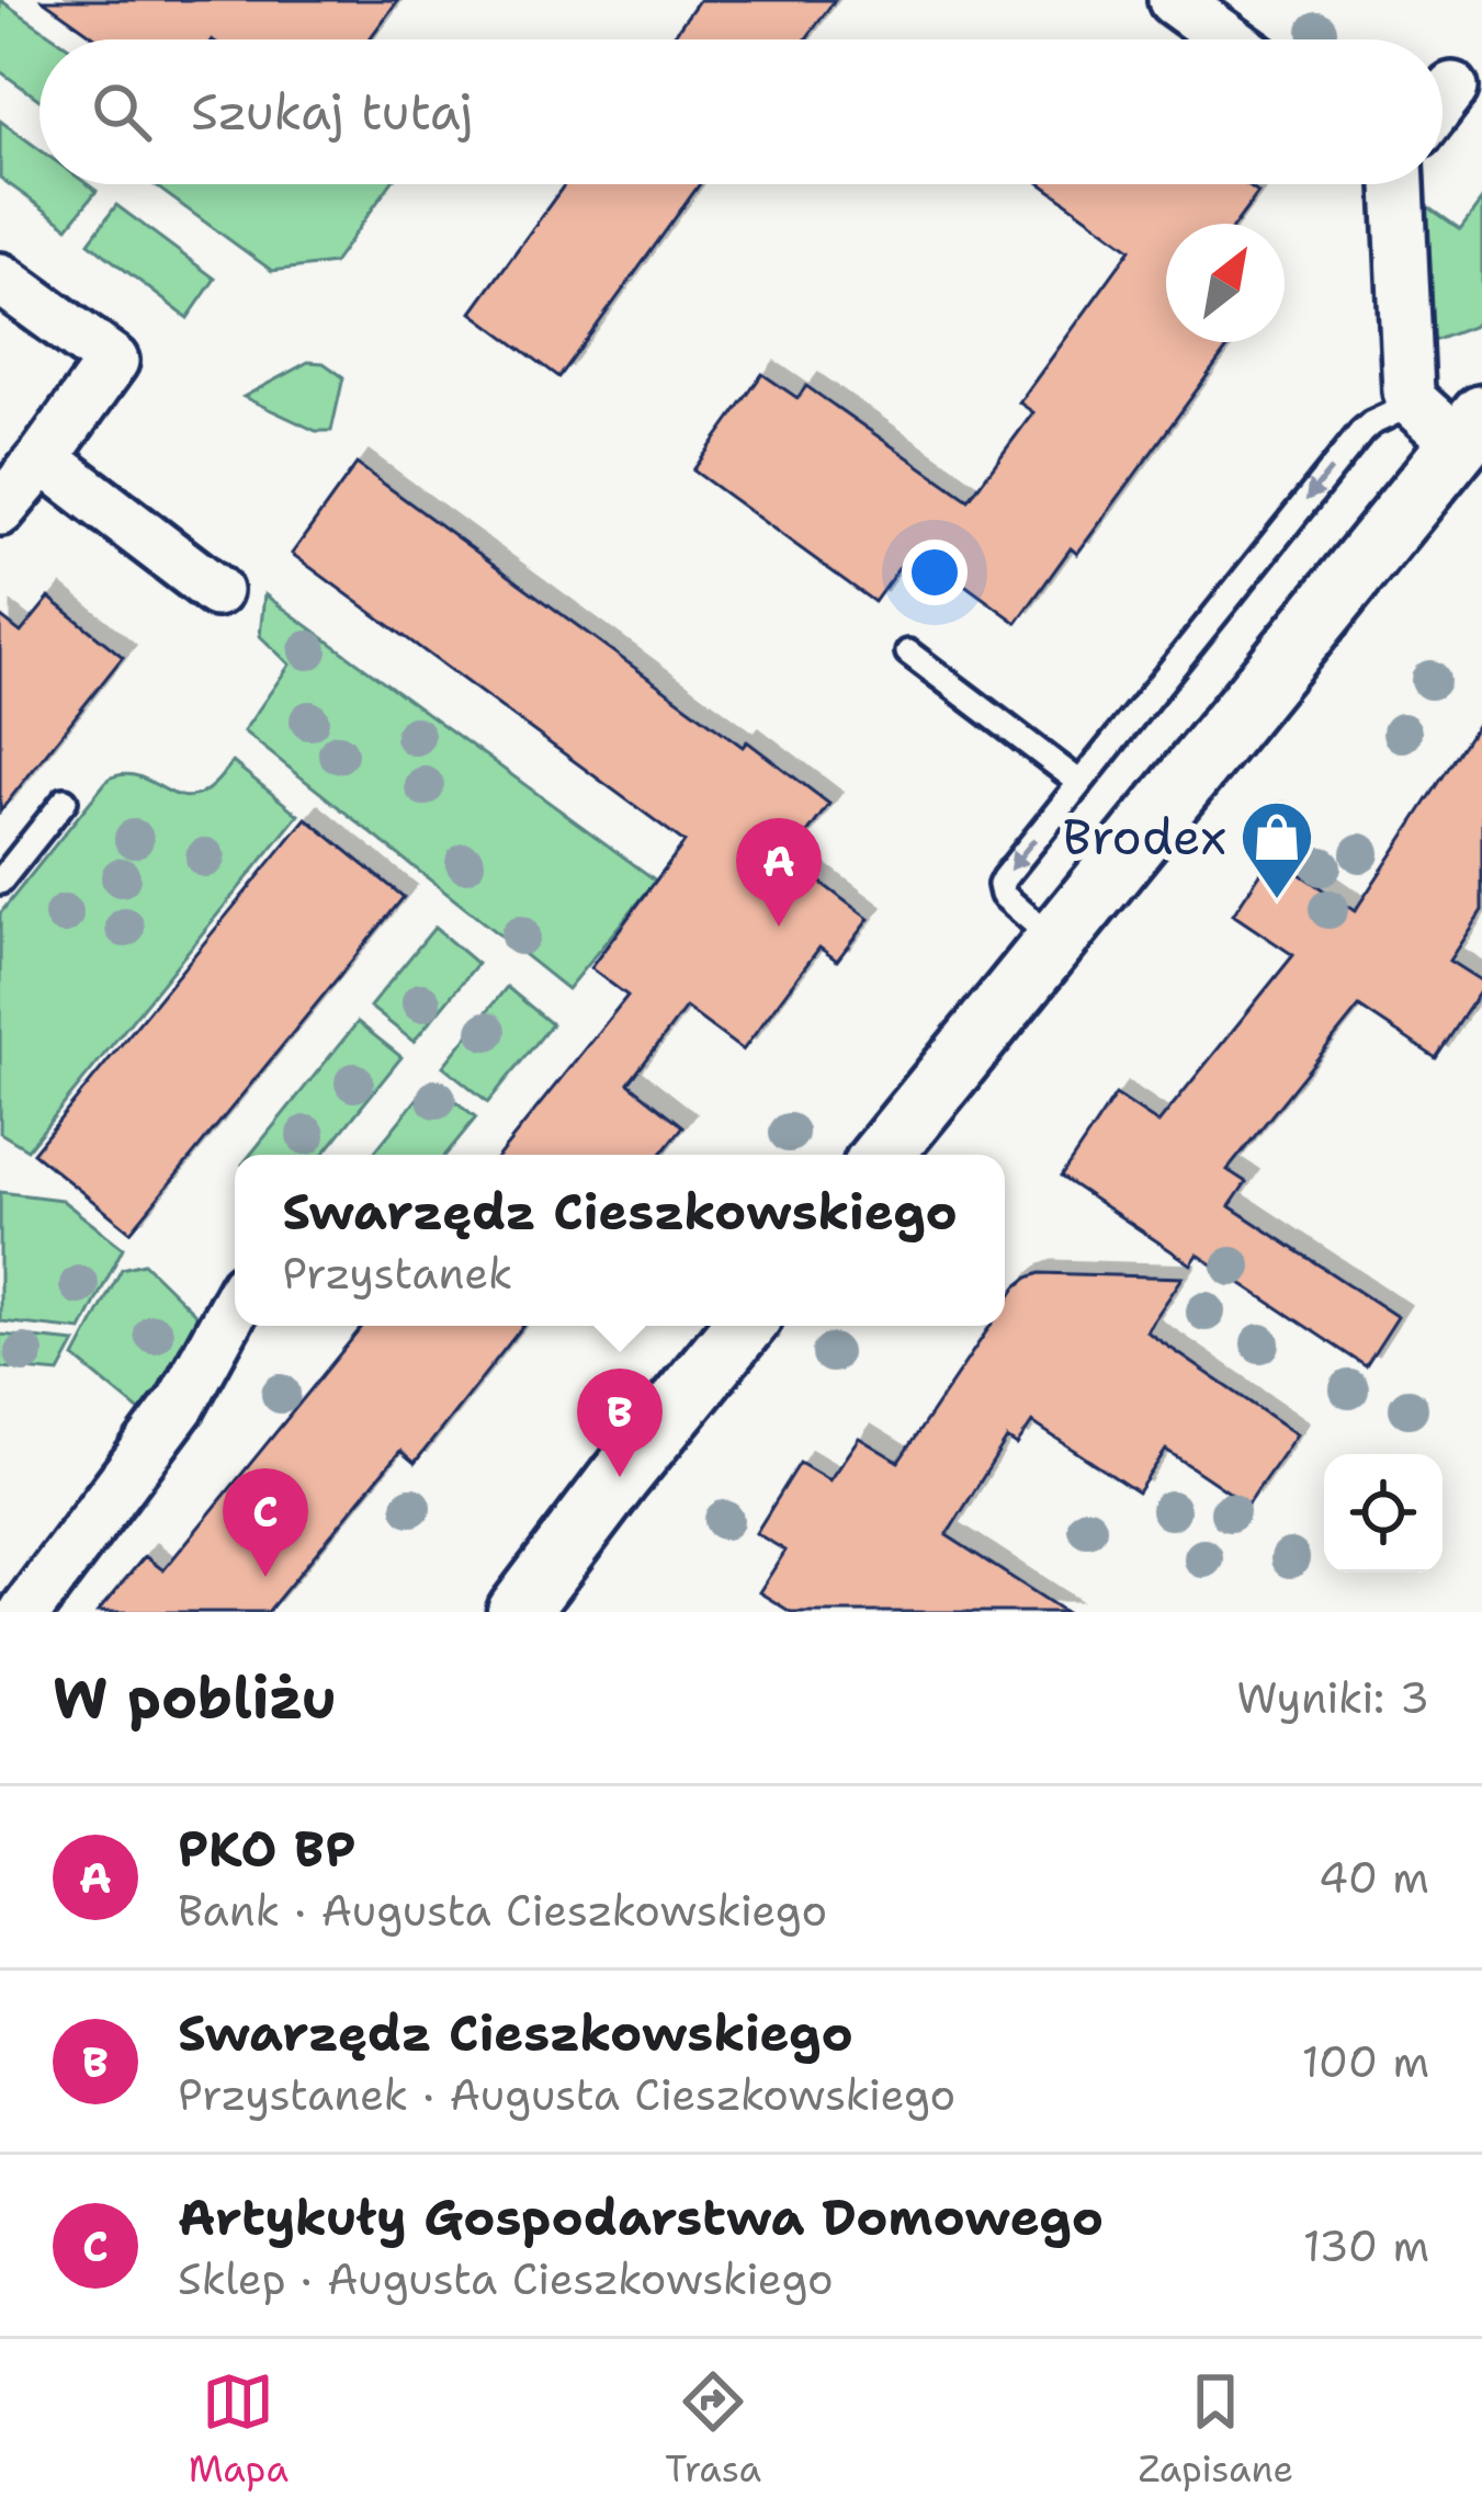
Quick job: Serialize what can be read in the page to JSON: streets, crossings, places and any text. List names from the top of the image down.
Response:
{
  "places": {
    "shop": ["Brodex"]
  },
  "north": "top right",
  "page": {
    "search": "Szukaj tutaj",
    "pins": ["A", "B", "C"],
    "popup": ["Swarzędz Cieszkowskiego", "Przystanek"],
    "heading": ["W pobliżu", "Wyniki: 3"],
    "list": [
      {
        "mark": "A",
        "name": "PKO BP",
        "note": "Bank · Augusta Cieszkowskiego",
        "value": "40 m"
      },
      {
        "mark": "B",
        "name": "Swarzędz Cieszkowskiego",
        "note": "Przystanek · Augusta Cieszkowskiego",
        "value": "100 m"
      },
      {
        "mark": "C",
        "name": "Artykuły Gospodarstwa Domowego",
        "note": "Sklep · Augusta Cieszkowskiego",
        "value": "130 m"
      }
    ],
    "nav": ["Mapa", "Trasa", "Zapisane"]
  }
}
